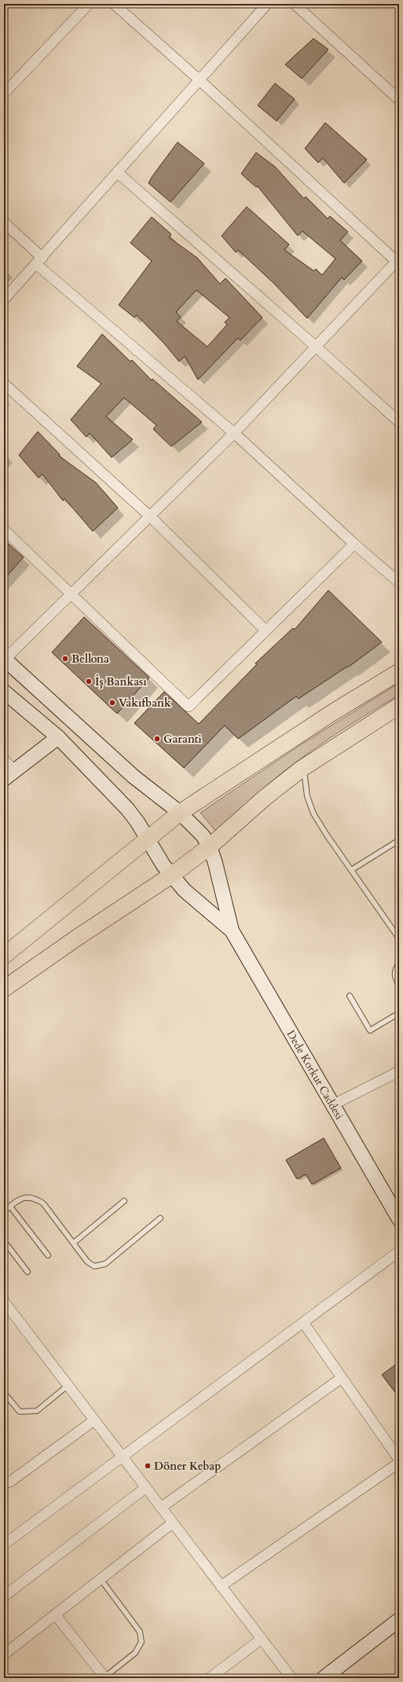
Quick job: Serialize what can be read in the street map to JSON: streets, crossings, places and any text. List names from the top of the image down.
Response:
{
  "streets": {
    "main road": ["Dede Korkut Caddesi"]
  },
  "places": [
    "Bellona",
    "İş Bankası",
    "Vakıfbank",
    "Garanti",
    "Döner Kebap"
  ]
}
